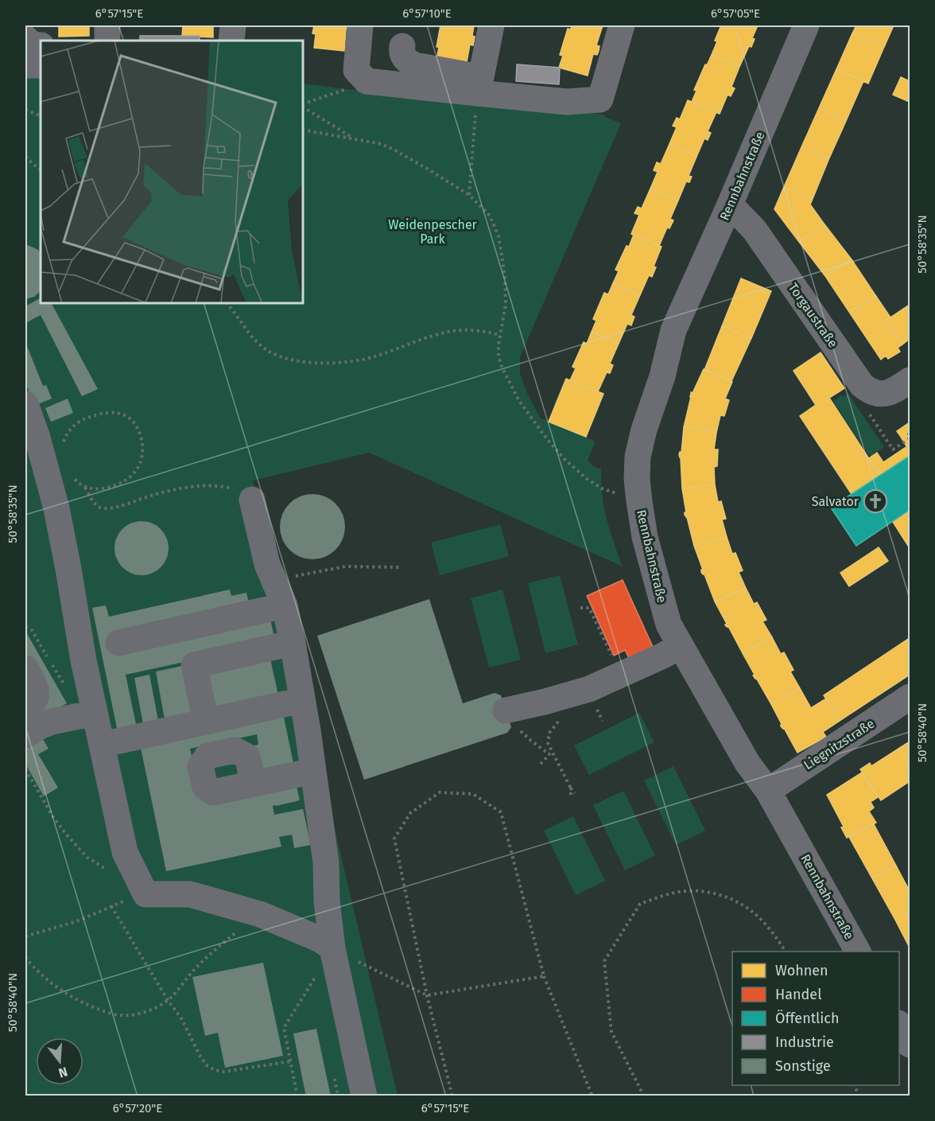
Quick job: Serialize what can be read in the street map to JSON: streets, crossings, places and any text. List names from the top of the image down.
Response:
{
  "streets": {
    "street": ["Rennbahnstraße", "Torgaustraße", "Liegnitzstraße"]
  },
  "crossings": [
    ["Rennbahnstraße", "Torgaustraße"],
    ["Rennbahnstraße", "Liegnitzstraße"]
  ],
  "parks": ["Weidenpescher Park"],
  "places": {
    "church": ["Salvator"]
  },
  "legend": [
    "Wohnen",
    "Handel",
    "Öffentlich",
    "Industrie",
    "Sonstige"
  ],
  "north": "bottom",
  "coordinates": [
    "6°57'15\"E",
    "6°57'10\"E",
    "6°57'05\"E",
    "50°58'35\"N",
    "50°58'40\"N",
    "6°57'20\"E"
  ]
}
